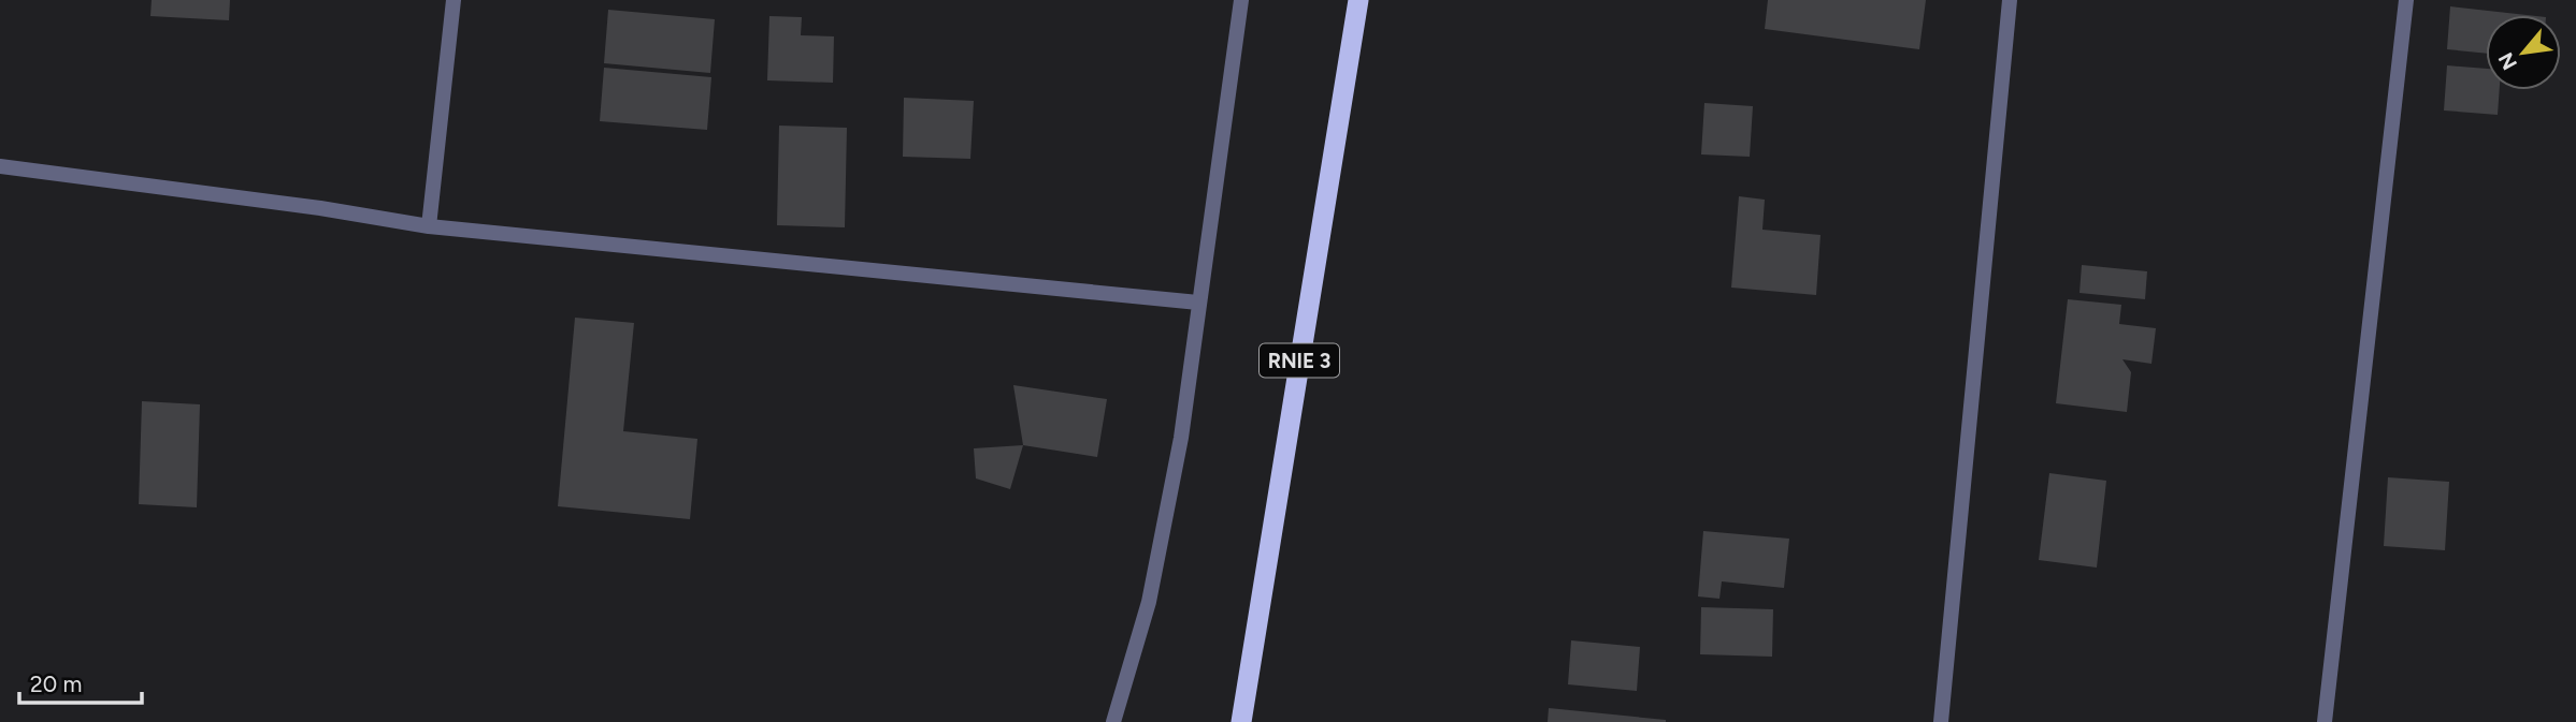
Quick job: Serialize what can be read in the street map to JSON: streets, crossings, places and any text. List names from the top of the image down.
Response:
{
  "streets": {
    "highway": ["RNIE 3"]
  },
  "scale_bar": "20 m",
  "north": "bottom left"
}
